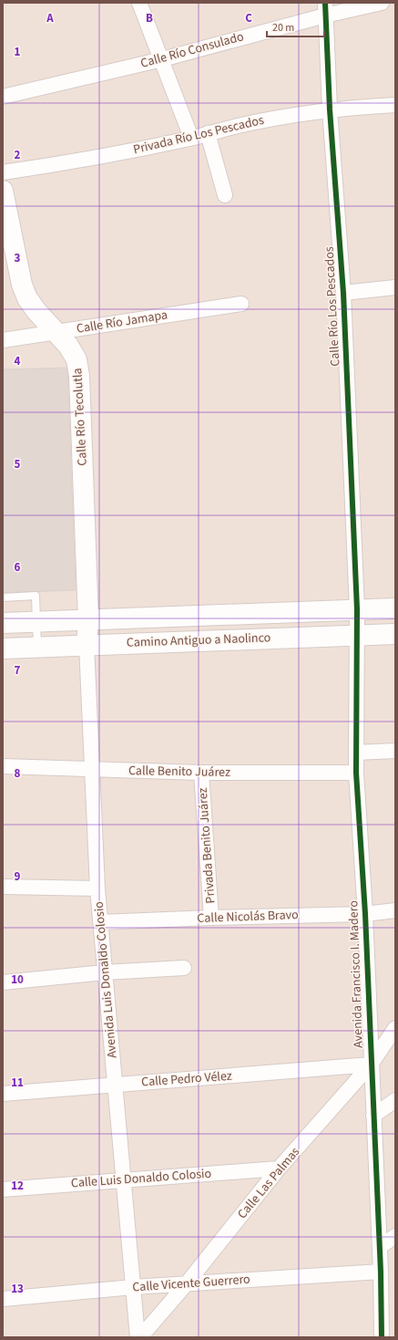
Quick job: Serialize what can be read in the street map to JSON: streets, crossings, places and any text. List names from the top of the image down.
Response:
{
  "streets": {
    "main road": ["Calle Río Tecolutla", "Camino Antiguo a Naolinco", "Avenida Luis Donaldo Colosio"],
    "street": [
      "Calle Río Consulado",
      "Privada Río Los Pescados",
      "Calle Río Los Pescados",
      "Calle Río Jamapa",
      "Calle Benito Juárez",
      "Privada Benito Juárez",
      "Calle Nicolás Bravo",
      "Avenida Francisco I. Madero",
      "Calle Pedro Vélez",
      "Calle Luis Donaldo Colosio",
      "Calle Las Palmas",
      "Calle Vicente Guerrero"
    ]
  },
  "crossings": [
    ["Calle Río Consulado", "Calle Río Los Pescados"],
    ["Privada Río Los Pescados", "Calle Río Los Pescados"],
    ["Calle Río Los Pescados", "Camino Antiguo a Naolinco"],
    ["Calle Río Los Pescados", "Avenida Francisco I. Madero"],
    ["Calle Río Jamapa", "Calle Río Tecolutla"],
    ["Calle Río Tecolutla", "Camino Antiguo a Naolinco"],
    ["Calle Río Tecolutla", "Avenida Luis Donaldo Colosio"],
    ["Camino Antiguo a Naolinco", "Avenida Francisco I. Madero"],
    ["Camino Antiguo a Naolinco", "Avenida Luis Donaldo Colosio"],
    ["Calle Benito Juárez", "Privada Benito Juárez"],
    ["Calle Benito Juárez", "Avenida Francisco I. Madero"],
    ["Calle Benito Juárez", "Avenida Luis Donaldo Colosio"],
    ["Privada Benito Juárez", "Calle Nicolás Bravo"],
    ["Calle Nicolás Bravo", "Avenida Francisco I. Madero"],
    ["Calle Nicolás Bravo", "Avenida Luis Donaldo Colosio"],
    ["Avenida Francisco I. Madero", "Calle Pedro Vélez"],
    ["Avenida Francisco I. Madero", "Calle Las Palmas"],
    ["Avenida Francisco I. Madero", "Calle Vicente Guerrero"],
    ["Avenida Luis Donaldo Colosio", "Calle Pedro Vélez"],
    ["Avenida Luis Donaldo Colosio", "Calle Luis Donaldo Colosio"],
    ["Avenida Luis Donaldo Colosio", "Calle Las Palmas"],
    ["Avenida Luis Donaldo Colosio", "Calle Vicente Guerrero"],
    ["Calle Pedro Vélez", "Calle Las Palmas"],
    ["Calle Luis Donaldo Colosio", "Calle Las Palmas"],
    ["Calle Las Palmas", "Calle Vicente Guerrero"]
  ],
  "scale_bar": "20 m",
  "grid": {
    "columns": ["A", "B", "C"],
    "rows": [
      "1",
      "2",
      "3",
      "4",
      "5",
      "6",
      "7",
      "8",
      "9",
      "10",
      "11",
      "12",
      "13"
    ]
  }
}
